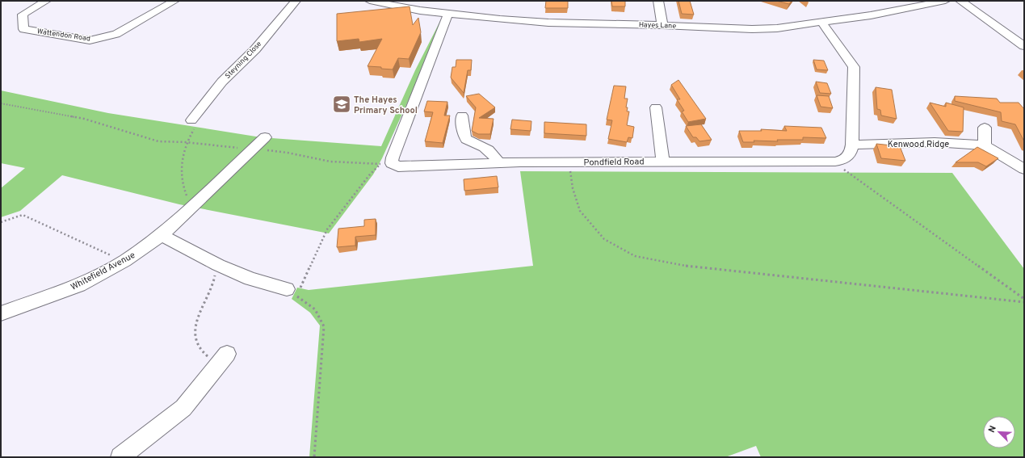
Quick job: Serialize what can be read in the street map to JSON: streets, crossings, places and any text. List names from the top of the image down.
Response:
{
  "streets": {
    "street": [
      "Hayes Lane",
      "Wattendon Road",
      "Steyning Close",
      "Kenwood Ridge",
      "Pondfield Road",
      "Whitefield Avenue"
    ]
  },
  "crossings": [
    ["Hayes Lane", "Pondfield Road"],
    ["Kenwood Ridge", "Pondfield Road"]
  ],
  "places": {
    "school or university": ["The Hayes Primary School"]
  },
  "north": "top left"
}
